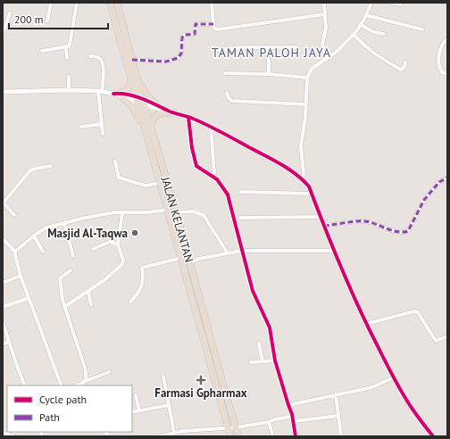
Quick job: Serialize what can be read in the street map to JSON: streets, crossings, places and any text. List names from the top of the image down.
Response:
{
  "streets": {
    "highway": ["JALAN KELANTAN"]
  },
  "districts": ["TAMAN PALOH JAYA"],
  "places": {
    "other": ["Masjid Al-Taqwa"],
    "health": ["Farmasi Gpharmax"]
  },
  "legend": ["Cycle path", "Path"],
  "scale_bar": "200 m"
}
